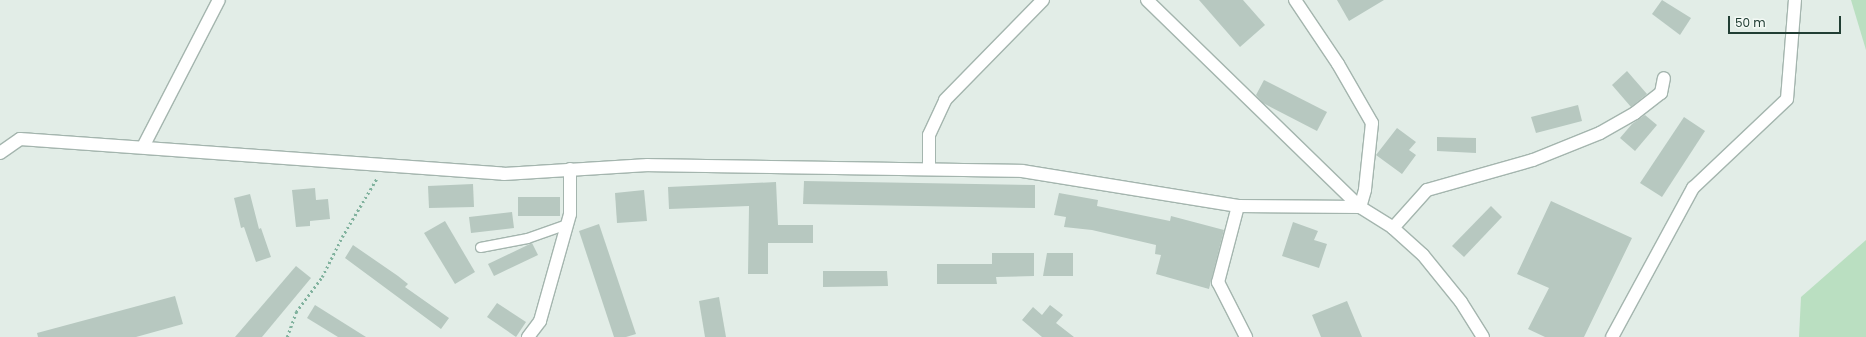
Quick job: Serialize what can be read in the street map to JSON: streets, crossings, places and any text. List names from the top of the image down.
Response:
{
  "scale_bar": "50 m"
}
